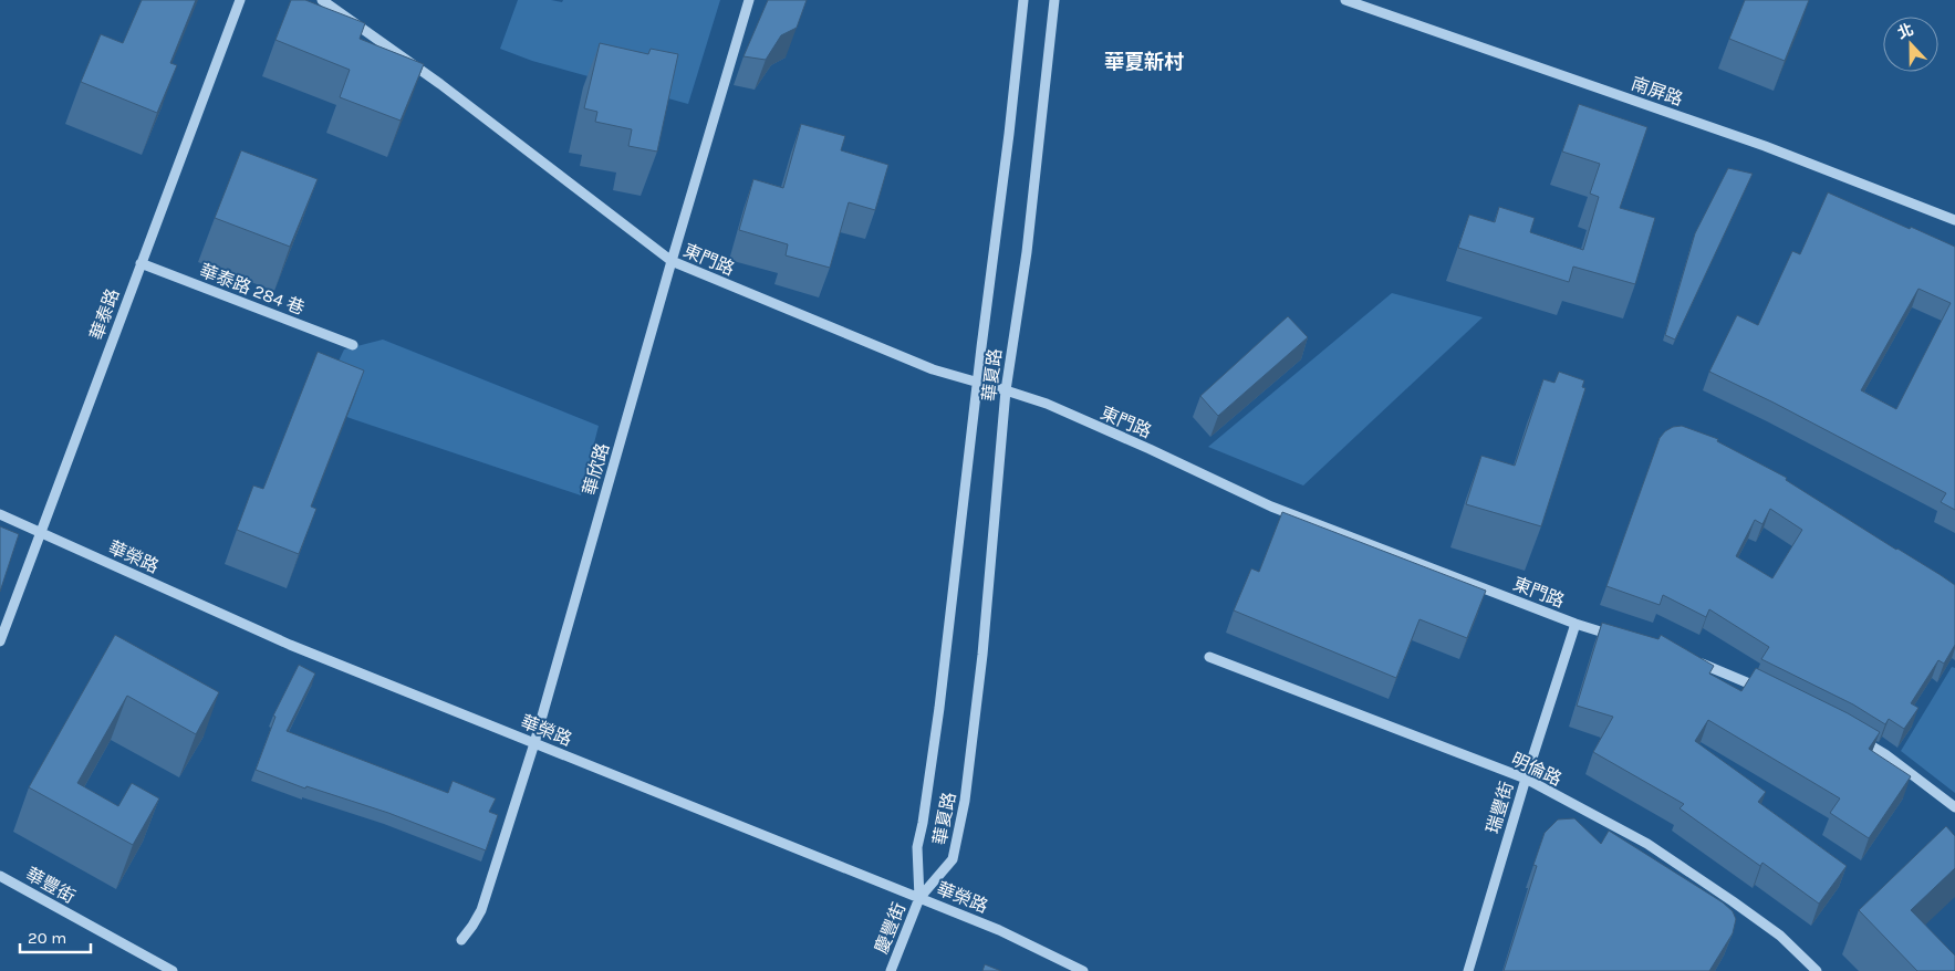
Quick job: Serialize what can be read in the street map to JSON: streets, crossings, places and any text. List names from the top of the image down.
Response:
{
  "streets": {
    "street": [
      "南屏路",
      "東門路",
      "華泰路 284 巷",
      "華泰路",
      "華夏路",
      "華欣路",
      "華榮路",
      "明倫路",
      "瑞豐街",
      "華豐街",
      "慶豐街"
    ]
  },
  "crossings": [
    ["東門路", "華夏路"],
    ["東門路", "華欣路"],
    ["東門路", "瑞豐街"],
    ["華泰路 284 巷", "華泰路"],
    ["華泰路", "華榮路"],
    ["華夏路", "華榮路"],
    ["華夏路", "慶豐街"],
    ["華欣路", "華榮路"],
    ["華榮路", "慶豐街"],
    ["明倫路", "瑞豐街"]
  ],
  "districts": ["華夏新村"],
  "scale_bar": "20 m",
  "north": "top"
}
